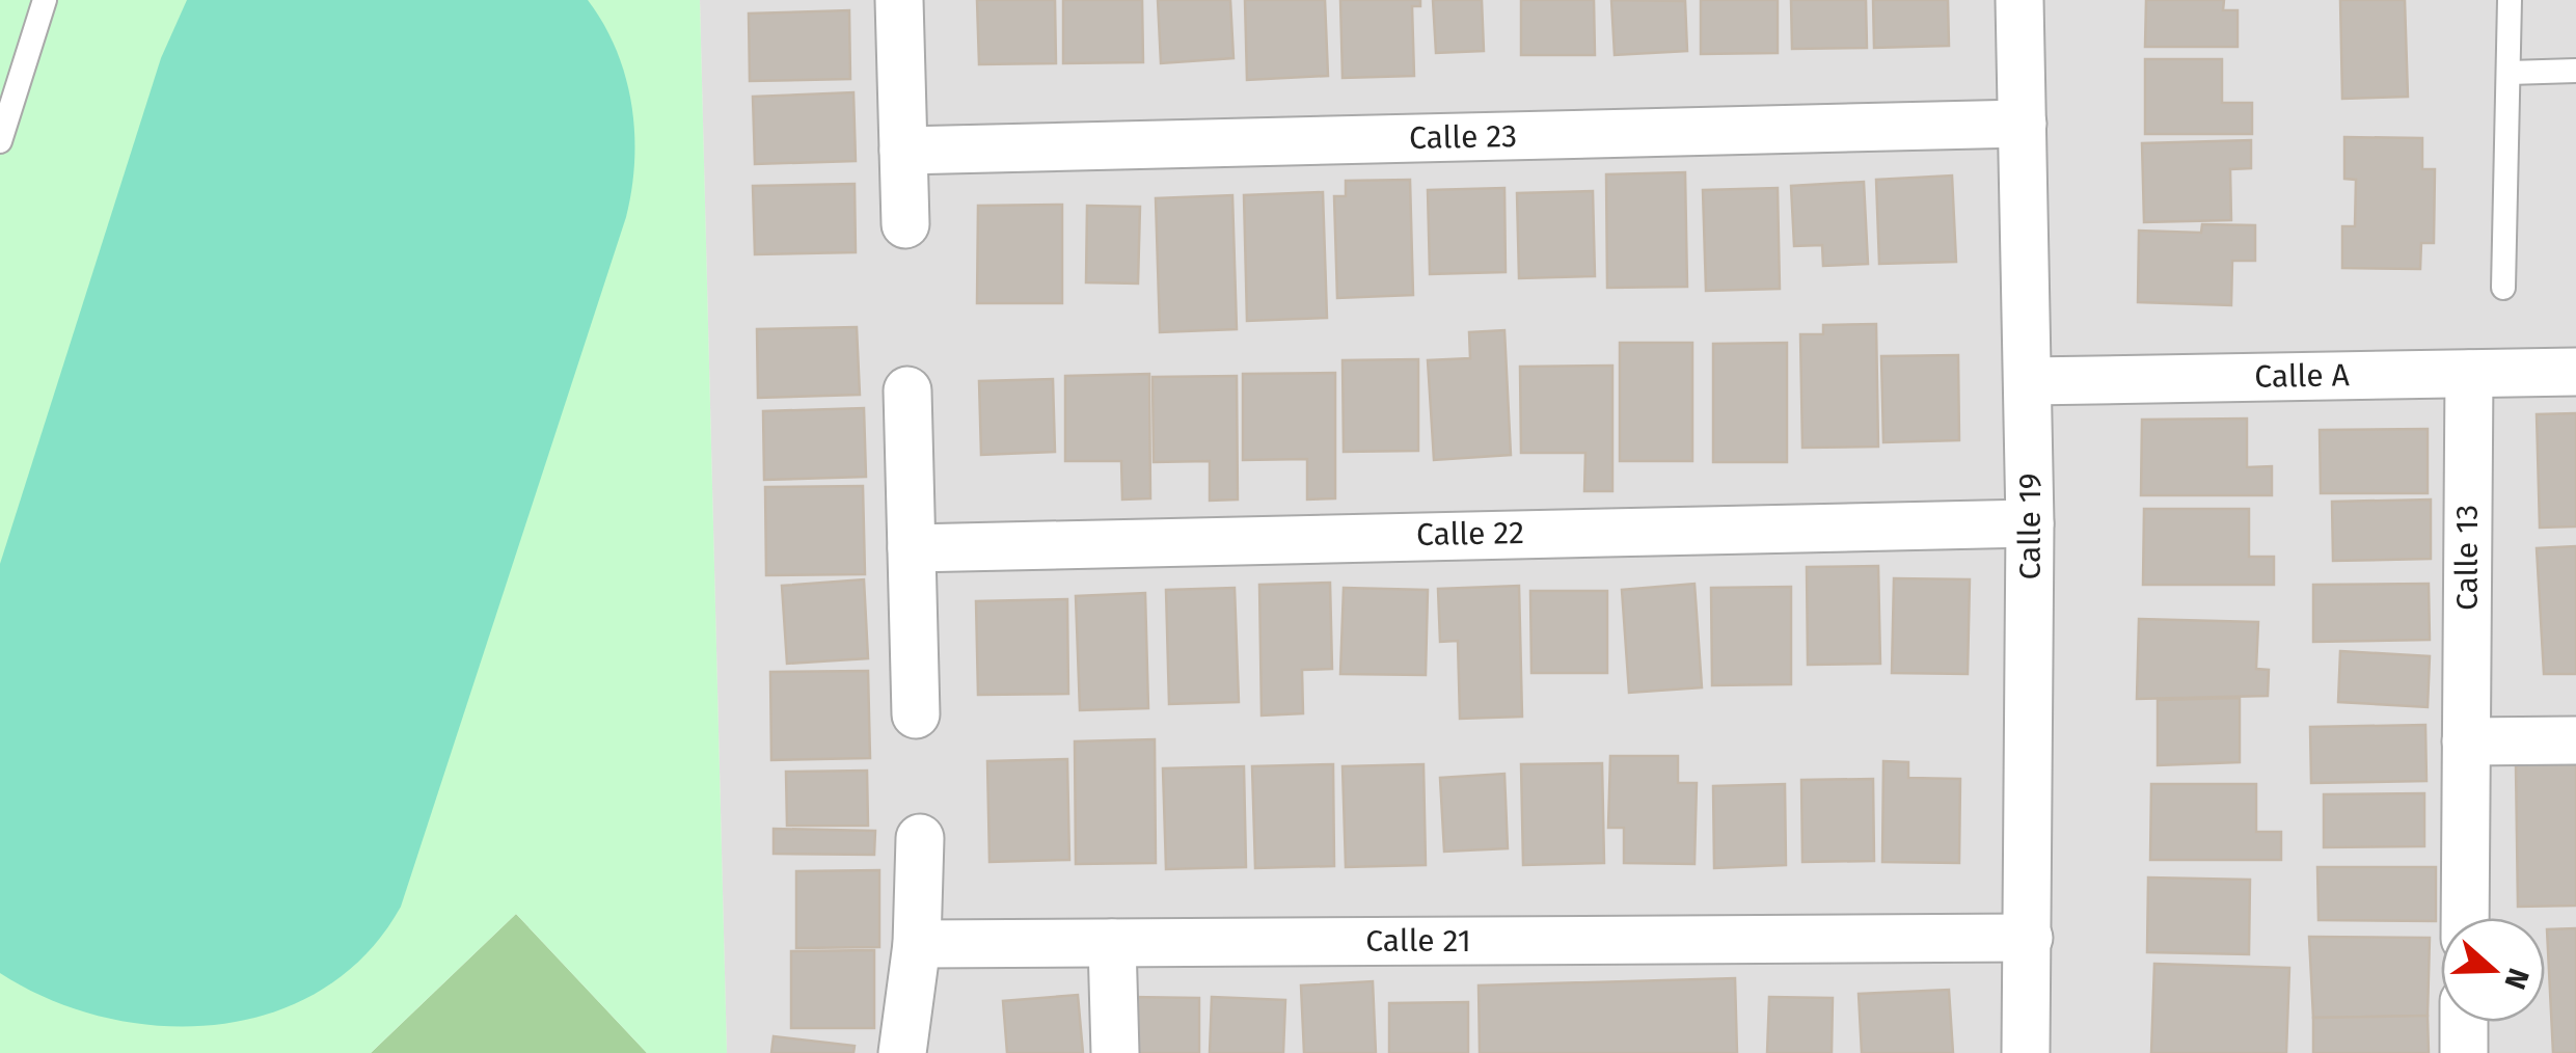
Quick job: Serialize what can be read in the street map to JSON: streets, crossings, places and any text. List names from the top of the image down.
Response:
{
  "streets": {
    "street": [
      "Calle 23",
      "Calle A",
      "Calle 19",
      "Calle 22",
      "Calle 13",
      "Calle 21"
    ]
  },
  "crossings": [
    ["Calle 23", "Calle 19"],
    ["Calle A", "Calle 19"],
    ["Calle A", "Calle 13"],
    ["Calle 19", "Calle 22"],
    ["Calle 19", "Calle 21"]
  ],
  "north": "right"
}
